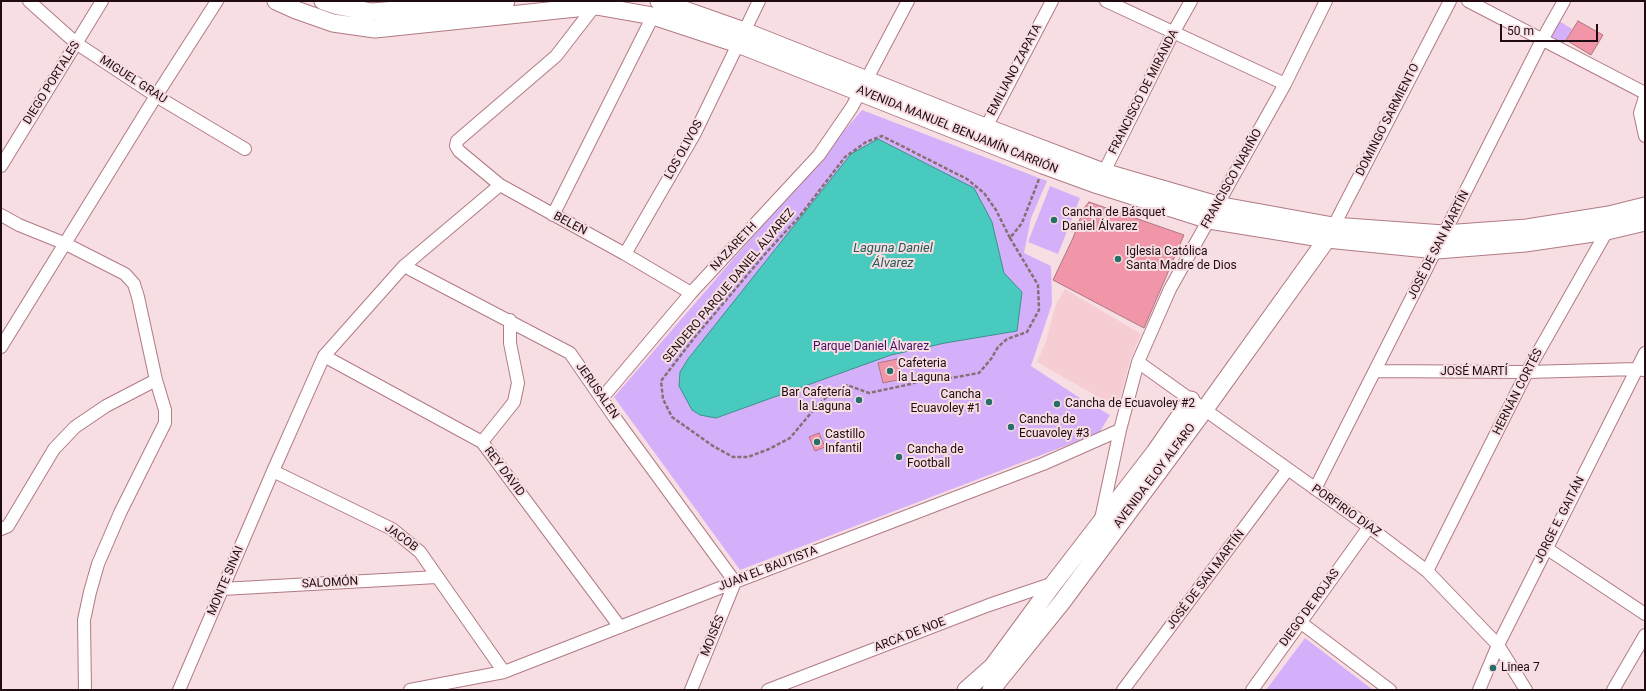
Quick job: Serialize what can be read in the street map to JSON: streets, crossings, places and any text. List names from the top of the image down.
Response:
{
  "streets": {
    "main road": ["AVENIDA MANUEL BENJAMÍN CARRIÓN", "AVENIDA ELOY ALFARO"],
    "street": [
      "EMILIANO ZAPATA",
      "MIGUEL GRAU",
      "DIEGO PORTALES",
      "FRANCISCO DE MIRANDA",
      "DOMINGO SARMIENTO",
      "LOS OLIVOS",
      "FRANCISCO NARIÑO",
      "BELEN",
      "JOSÉ DE SAN MARTÍN",
      "NAZARETH",
      "JOSÉ MARTÍ",
      "JERUSALEN",
      "HERNÁN CORTÉS",
      "REY DAVID",
      "PORFIRIO DIAZ",
      "JORGE E. GAITÁN",
      "JACOB",
      "JUAN EL BAUTISTA",
      "MONTE SINAI",
      "SALOMÓN",
      "DIEGO DE ROJAS",
      "ARCA DE NOE",
      "MOISÉS"
    ],
    "path": ["SENDERO PARQUE DANIEL ÁLVAREZ"]
  },
  "crossings": [
    ["EMILIANO ZAPATA", "AVENIDA MANUEL BENJAMÍN CARRIÓN"],
    ["MIGUEL GRAU", "DIEGO PORTALES"],
    ["FRANCISCO DE MIRANDA", "AVENIDA MANUEL BENJAMÍN CARRIÓN"],
    ["DOMINGO SARMIENTO", "AVENIDA MANUEL BENJAMÍN CARRIÓN"],
    ["DOMINGO SARMIENTO", "AVENIDA ELOY ALFARO"],
    ["AVENIDA MANUEL BENJAMÍN CARRIÓN", "LOS OLIVOS"],
    ["AVENIDA MANUEL BENJAMÍN CARRIÓN", "FRANCISCO NARIÑO"],
    ["AVENIDA MANUEL BENJAMÍN CARRIÓN", "BELEN"],
    ["AVENIDA MANUEL BENJAMÍN CARRIÓN", "JOSÉ DE SAN MARTÍN"],
    ["AVENIDA MANUEL BENJAMÍN CARRIÓN", "NAZARETH"],
    ["AVENIDA MANUEL BENJAMÍN CARRIÓN", "HERNÁN CORTÉS"],
    ["AVENIDA MANUEL BENJAMÍN CARRIÓN", "AVENIDA ELOY ALFARO"],
    ["LOS OLIVOS", "BELEN"],
    ["FRANCISCO NARIÑO", "AVENIDA ELOY ALFARO"],
    ["FRANCISCO NARIÑO", "PORFIRIO DIAZ"],
    ["FRANCISCO NARIÑO", "JUAN EL BAUTISTA"],
    ["BELEN", "NAZARETH"],
    ["BELEN", "MONTE SINAI"],
    ["JOSÉ DE SAN MARTÍN", "JOSÉ MARTÍ"],
    ["JOSÉ DE SAN MARTÍN", "PORFIRIO DIAZ"],
    ["NAZARETH", "JERUSALEN"],
    ["JOSÉ MARTÍ", "HERNÁN CORTÉS"],
    ["JOSÉ MARTÍ", "JORGE E. GAITÁN"],
    ["JERUSALEN", "JUAN EL BAUTISTA"],
    ["JERUSALEN", "MONTE SINAI"],
    ["JERUSALEN", "MOISÉS"],
    ["HERNÁN CORTÉS", "PORFIRIO DIAZ"],
    ["REY DAVID", "JUAN EL BAUTISTA"],
    ["REY DAVID", "MONTE SINAI"],
    ["AVENIDA ELOY ALFARO", "PORFIRIO DIAZ"],
    ["AVENIDA ELOY ALFARO", "ARCA DE NOE"],
    ["PORFIRIO DIAZ", "JORGE E. GAITÁN"],
    ["PORFIRIO DIAZ", "DIEGO DE ROJAS"],
    ["JACOB", "JUAN EL BAUTISTA"],
    ["JACOB", "MONTE SINAI"],
    ["JACOB", "SALOMÓN"],
    ["JUAN EL BAUTISTA", "MOISÉS"],
    ["MONTE SINAI", "SALOMÓN"]
  ],
  "water": ["Laguna Daniel Álvarez"],
  "parks": ["Parque Daniel Álvarez"],
  "places": [
    "Cancha de Básquet Daniel Álvarez",
    "Iglesia Católica Santa Madre de Dios",
    "Cafeteria la Laguna",
    "Bar Cafetería la Laguna",
    "Cancha Ecuavoley #1",
    "Cancha de Ecuavoley #2",
    "Cancha de Ecuavoley #3",
    "Castillo Infantil",
    "Cancha de Football",
    "Linea 7"
  ],
  "scale_bar": "50 m"
}
